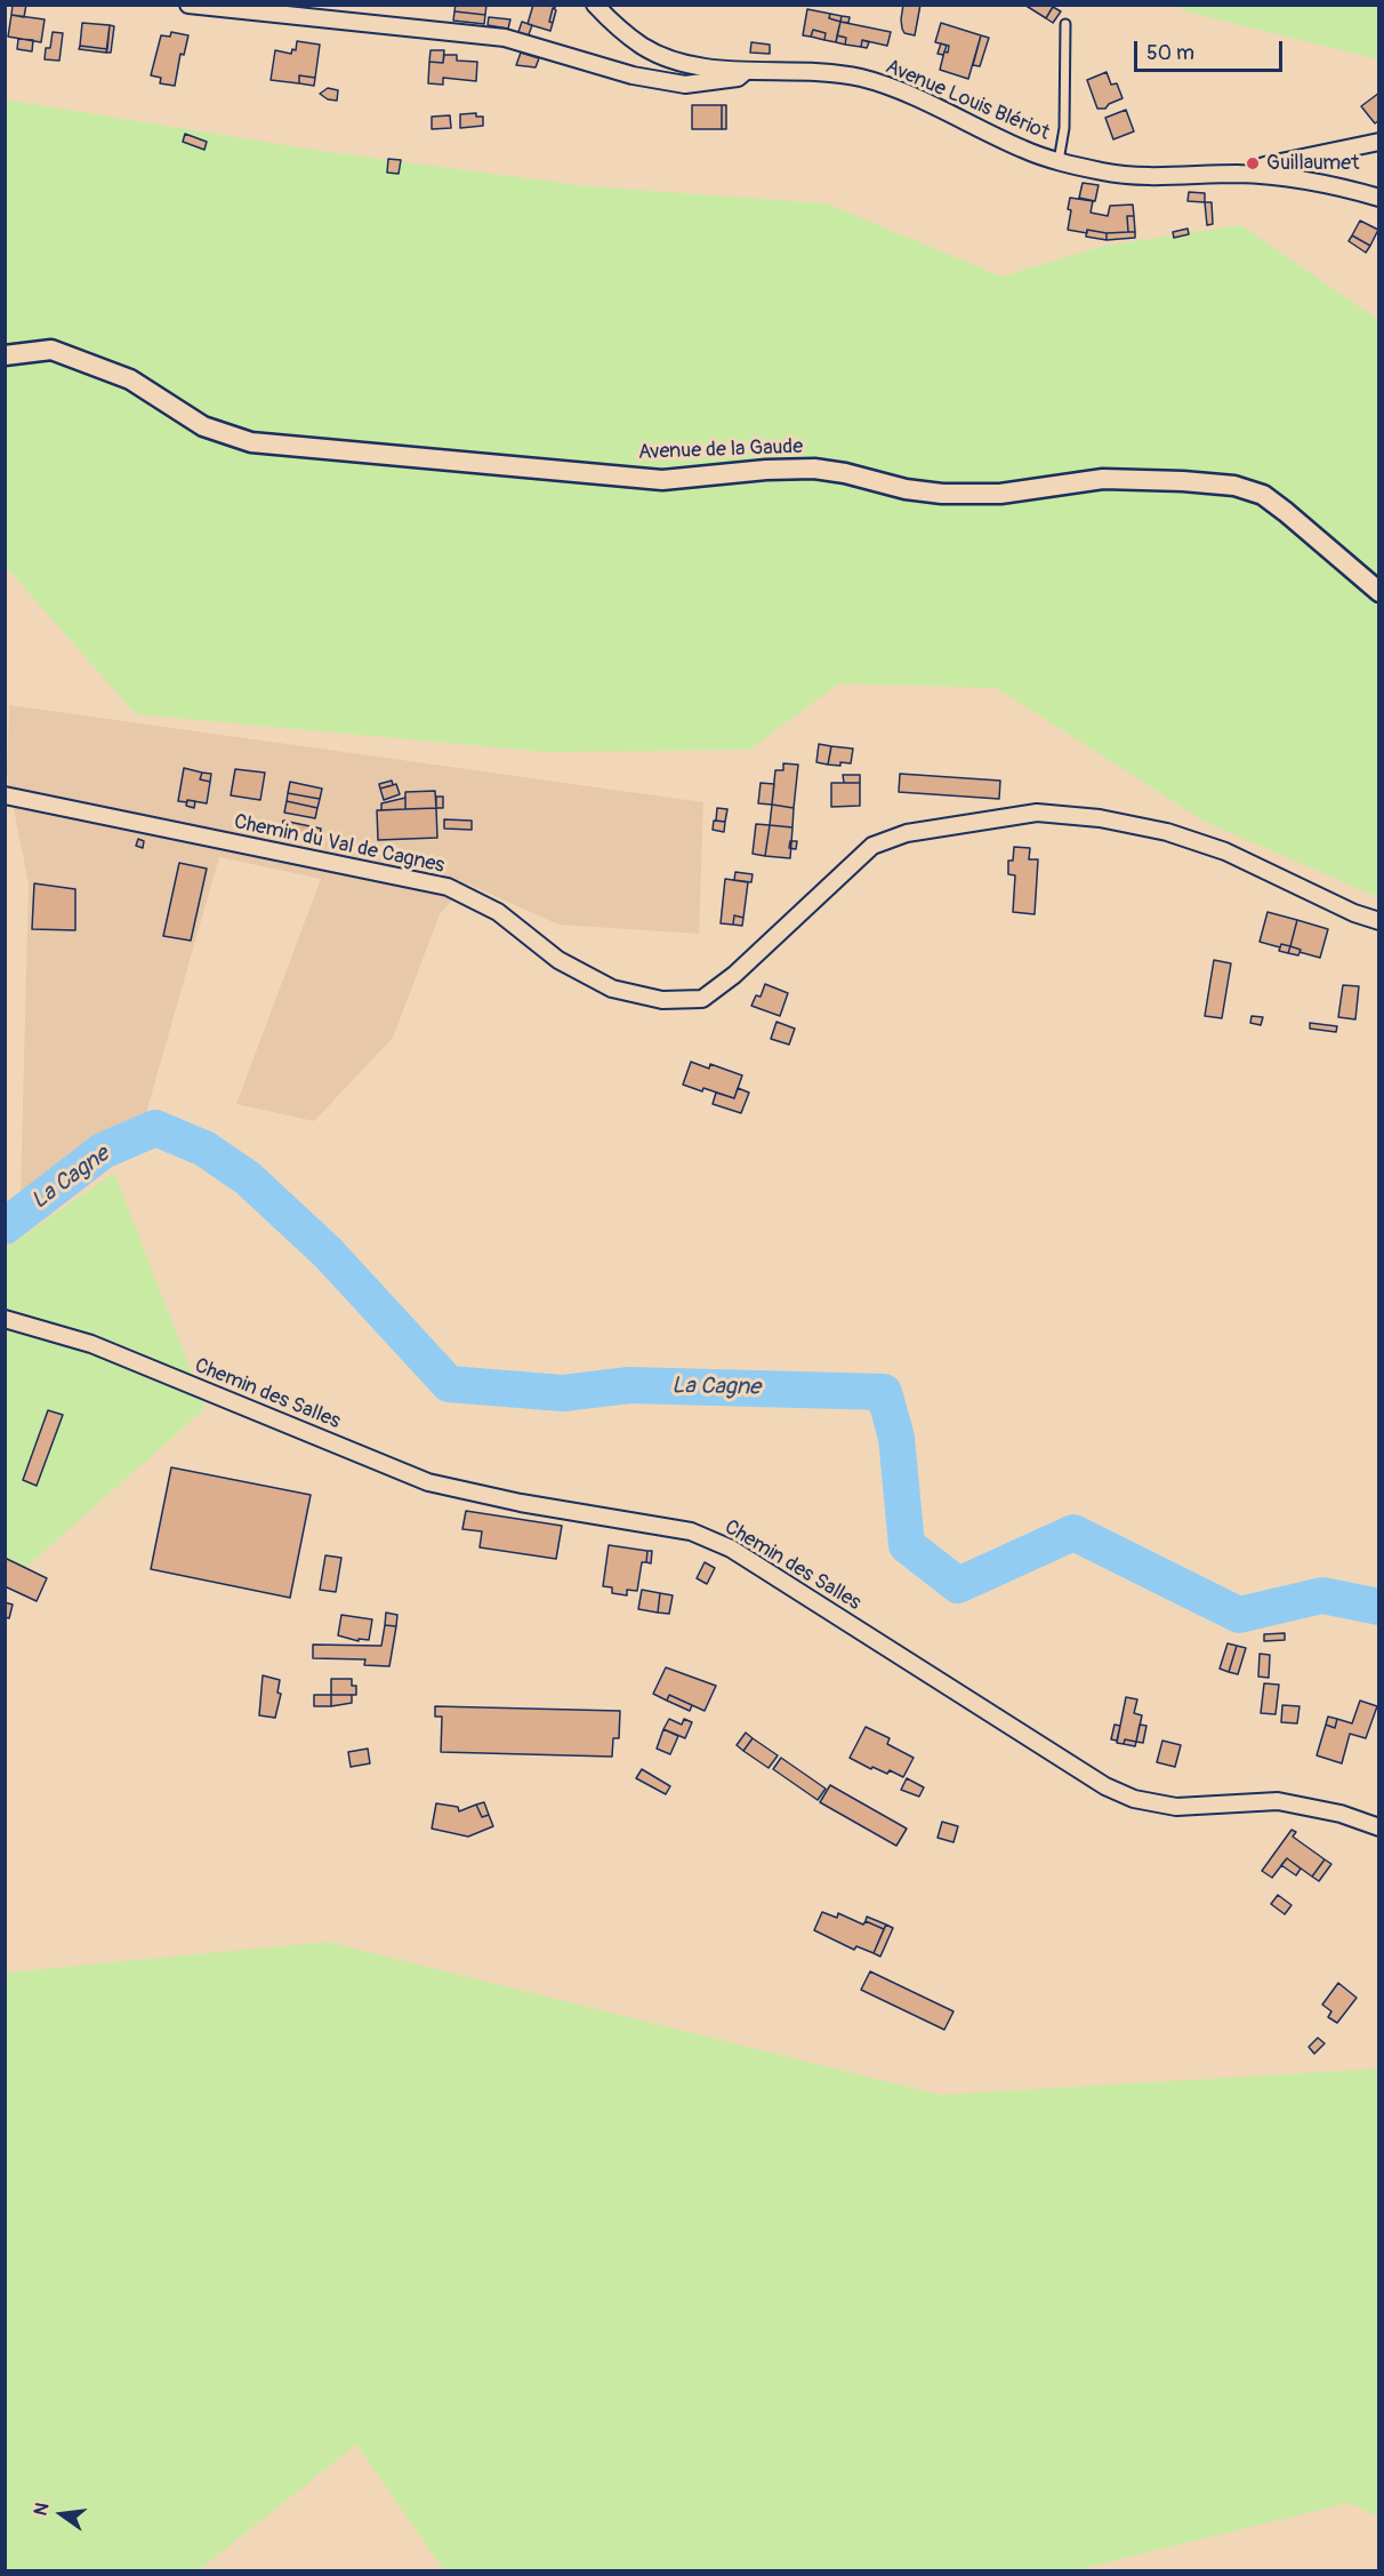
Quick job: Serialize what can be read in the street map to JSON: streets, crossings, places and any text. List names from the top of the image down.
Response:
{
  "streets": {
    "street": [
      "Avenue Louis Blériot",
      "Avenue de la Gaude",
      "Chemin du Val de Cagnes",
      "Chemin des Salles"
    ]
  },
  "water": ["La Cagne"],
  "places": ["Guillaumet"],
  "scale_bar": "50 m",
  "north": "left"
}
